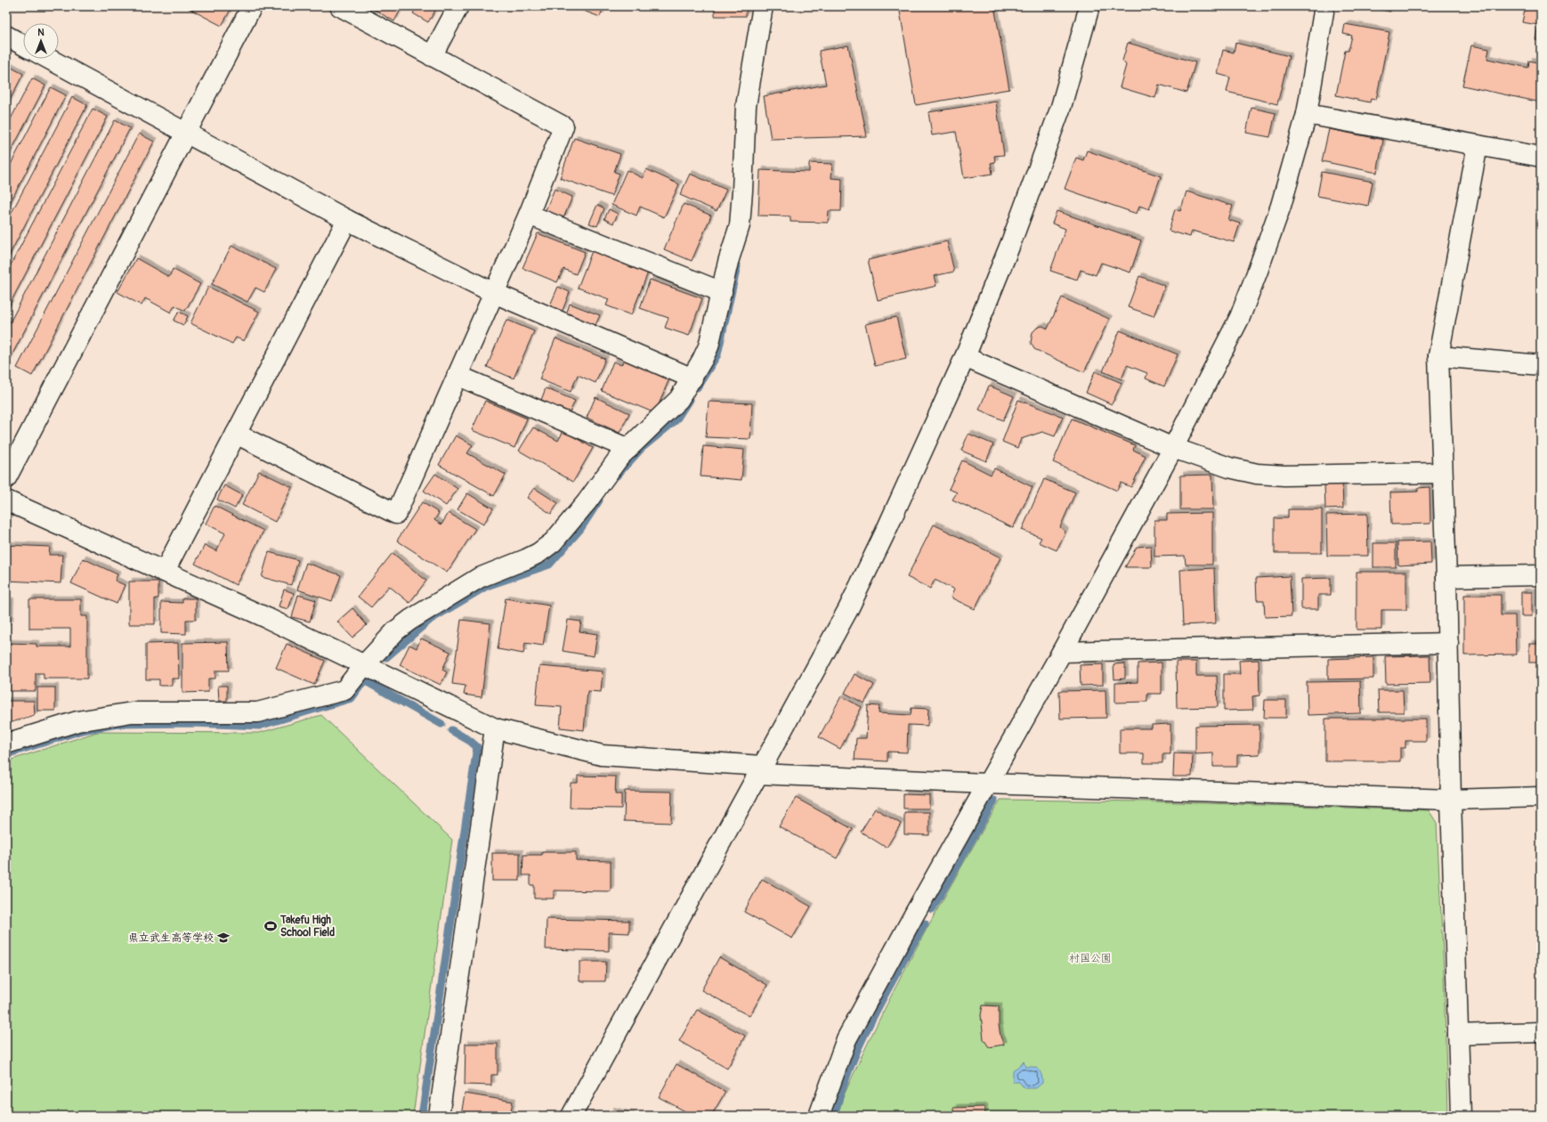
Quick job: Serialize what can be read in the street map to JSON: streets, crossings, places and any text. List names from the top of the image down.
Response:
{
  "parks": ["村国公園"],
  "places": {
    "sports": ["Takefu High School Field"],
    "school or university": ["県立武生高等学校"]
  },
  "north": "top"
}
